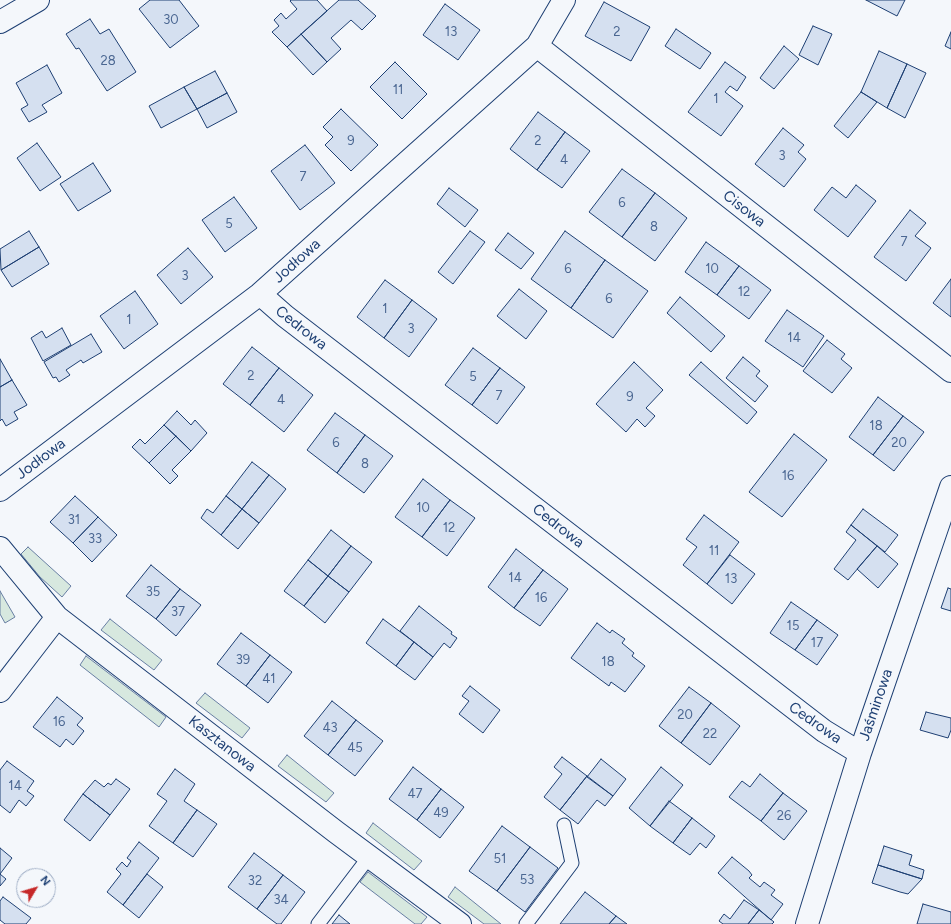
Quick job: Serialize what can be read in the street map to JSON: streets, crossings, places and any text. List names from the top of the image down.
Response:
{
  "streets": {
    "street": [
      "Cisowa",
      "Jodłowa",
      "Cedrowa",
      "Jaśminowa",
      "Kasztanowa"
    ]
  },
  "crossings": [
    ["Cisowa", "Jodłowa"],
    ["Jodłowa", "Cedrowa"],
    ["Cedrowa", "Jaśminowa"]
  ],
  "house_numbers": [
    "30",
    "13",
    "2",
    "28",
    "11",
    "1",
    "9",
    "2",
    "3",
    "4",
    "7",
    "6",
    "5",
    "8",
    "7",
    "6",
    "10",
    "3",
    "12",
    "6",
    "1",
    "1",
    "3",
    "14",
    "2",
    "5",
    "7",
    "9",
    "4",
    "18",
    "6",
    "20",
    "8",
    "16",
    "10",
    "31",
    "12",
    "33",
    "11",
    "14",
    "13",
    "35",
    "16",
    "37",
    "15",
    "17",
    "39",
    "18",
    "41",
    "20",
    "16",
    "43",
    "22",
    "45",
    "14",
    "47",
    "49",
    "26",
    "51",
    "53",
    "32",
    "34"
  ],
  "north": "top right"
}
